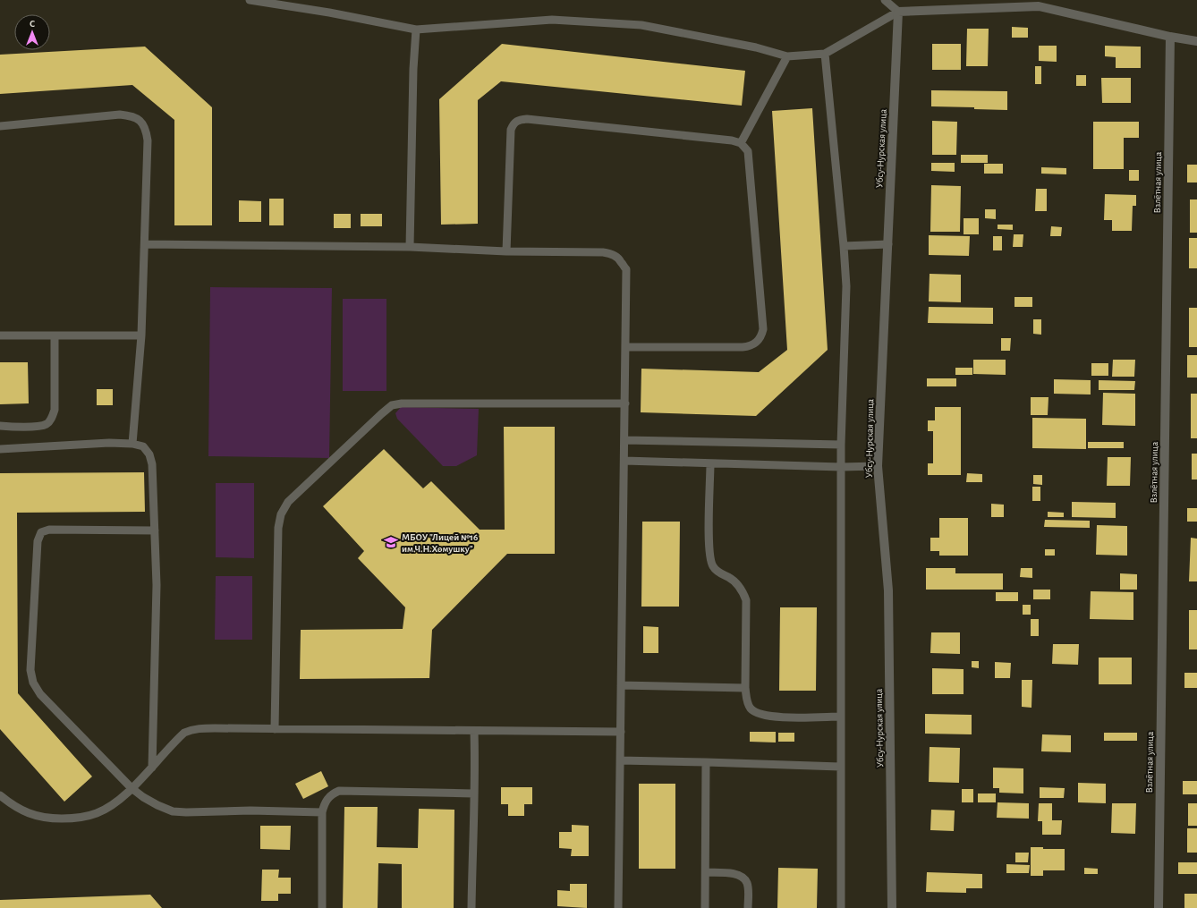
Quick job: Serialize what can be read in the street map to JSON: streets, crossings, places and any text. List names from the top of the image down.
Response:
{
  "streets": {
    "street": ["Убсу-Нурская улица", "Взлётная улица"]
  },
  "places": {
    "school or university": ["МБОУ \"Лицей №16 им.Ч.Н.Хомушку\""]
  },
  "north": "top"
}
